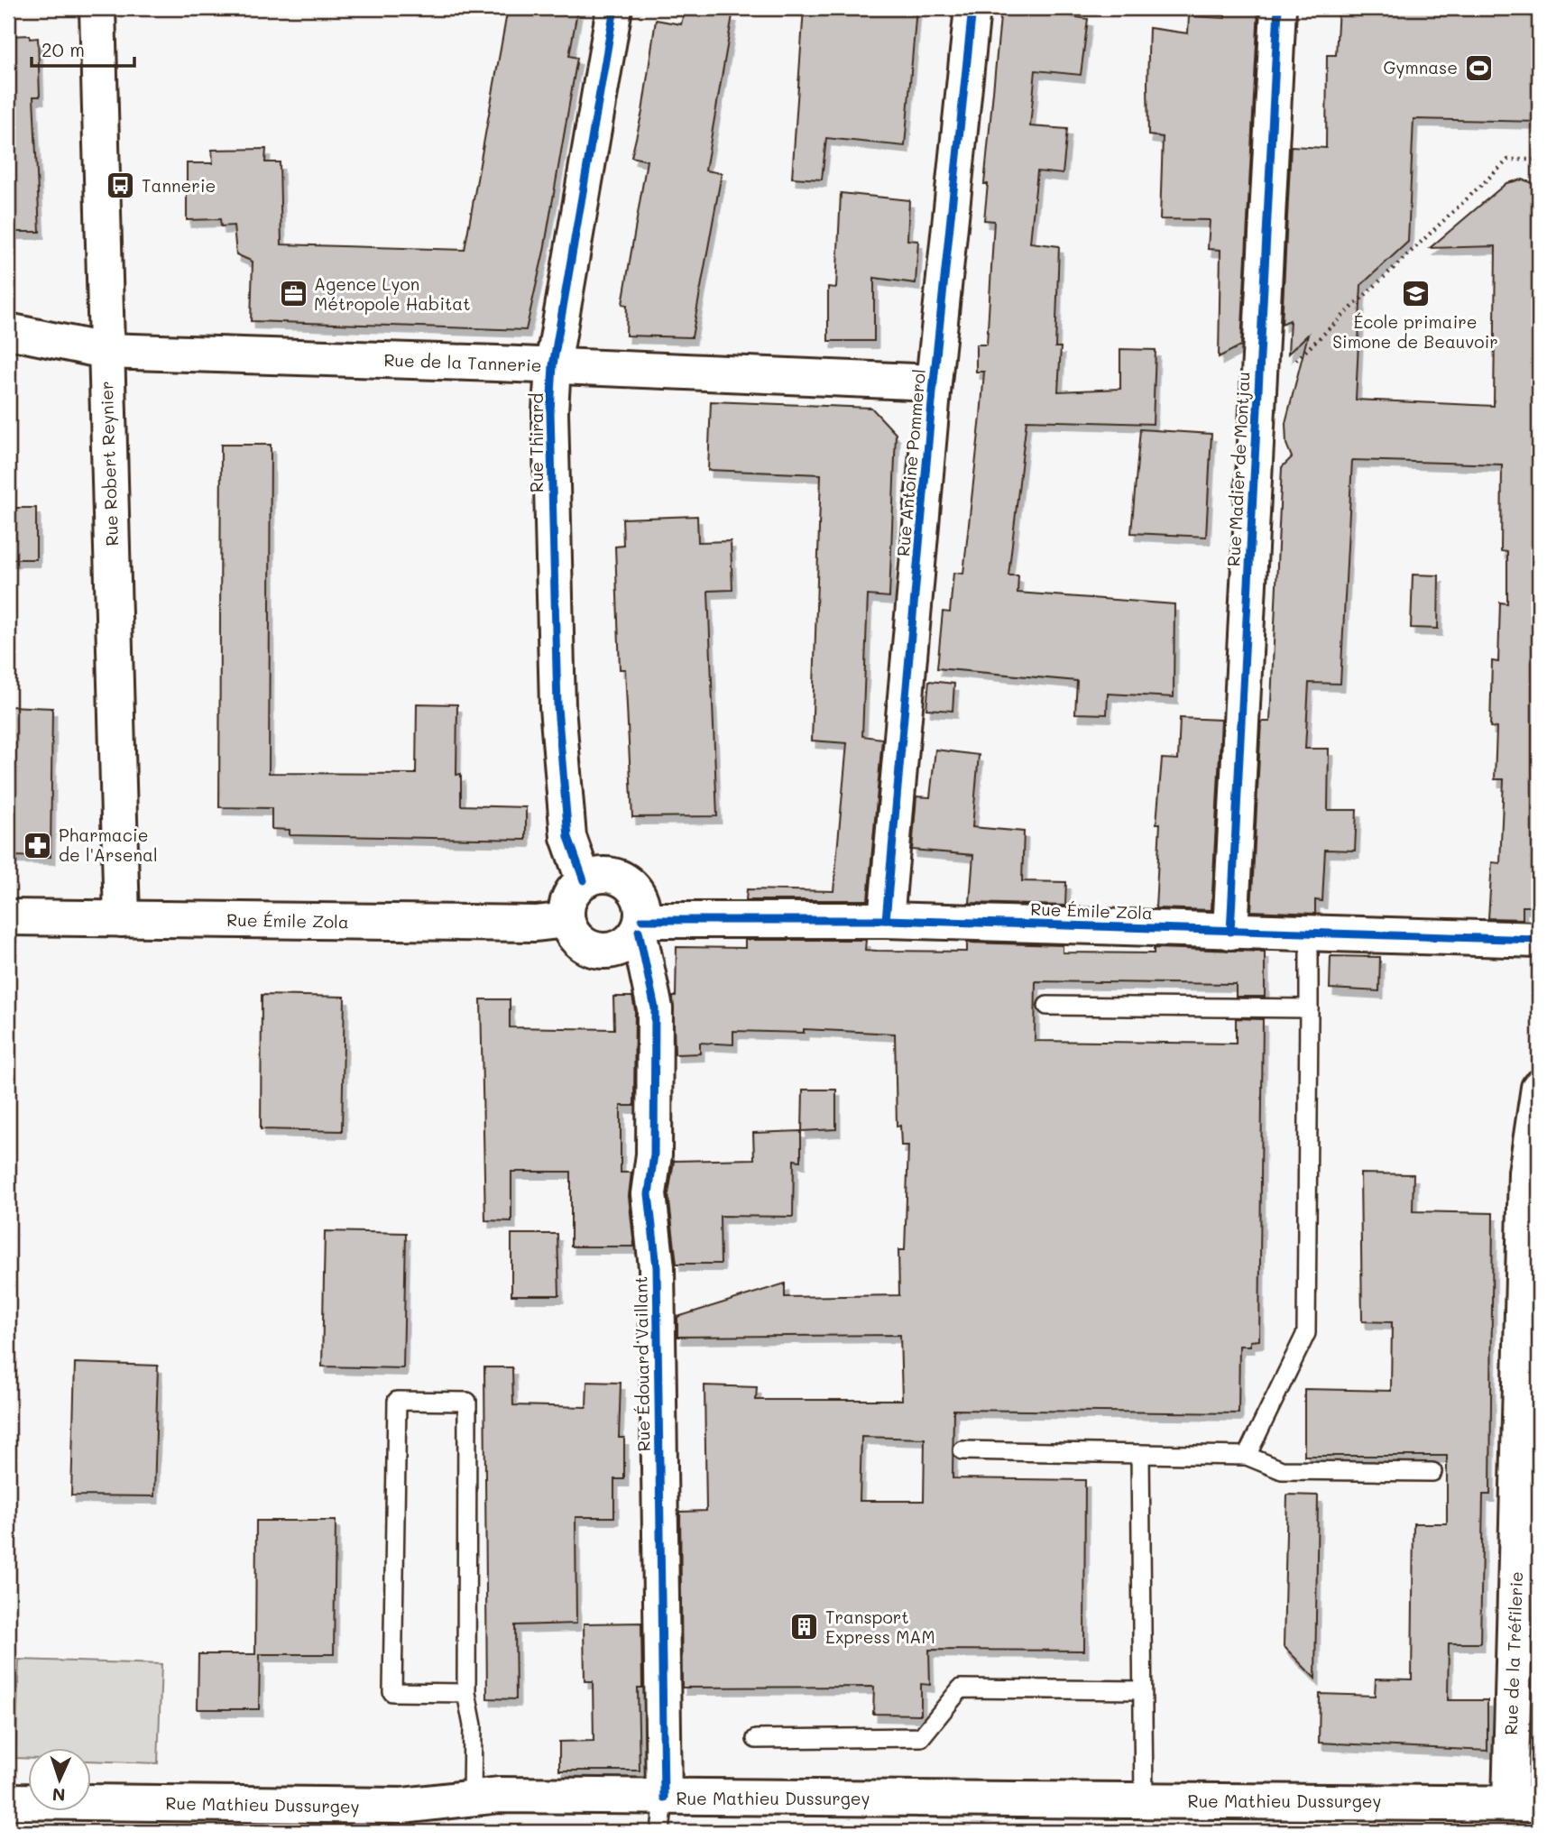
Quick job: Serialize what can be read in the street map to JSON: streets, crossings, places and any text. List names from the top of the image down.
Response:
{
  "streets": {
    "street": [
      "Rue de la Tannerie",
      "Rue Thirard",
      "Rue Antoine Pommerol",
      "Rue Robert Reynier",
      "Rue Madier de Montjau",
      "Rue Émile Zola",
      "Rue Édouard Vaillant",
      "Rue de la Tréfilerie",
      "Rue Mathieu Dussurgey"
    ]
  },
  "crossings": [
    ["Rue de la Tannerie", "Rue Thirard"],
    ["Rue de la Tannerie", "Rue Antoine Pommerol"],
    ["Rue de la Tannerie", "Rue Robert Reynier"],
    ["Rue Thirard", "Rue Émile Zola"],
    ["Rue Thirard", "Rue Édouard Vaillant"],
    ["Rue Antoine Pommerol", "Rue Émile Zola"],
    ["Rue Robert Reynier", "Rue Émile Zola"],
    ["Rue Madier de Montjau", "Rue Émile Zola"],
    ["Rue Émile Zola", "Rue Édouard Vaillant"],
    ["Rue Édouard Vaillant", "Rue Mathieu Dussurgey"],
    ["Rue de la Tréfilerie", "Rue Mathieu Dussurgey"]
  ],
  "places": {
    "sports": ["Gymnase"],
    "bus stop": ["Tannerie"],
    "office": ["Agence Lyon Métropole Habitat"],
    "school or university": ["École primaire Simone de Beauvoir"],
    "pharmacy": ["Pharmacie de l'Arsenal"],
    "building": ["Transport Express MAM"]
  },
  "scale_bar": "20 m",
  "north": "bottom"
}
